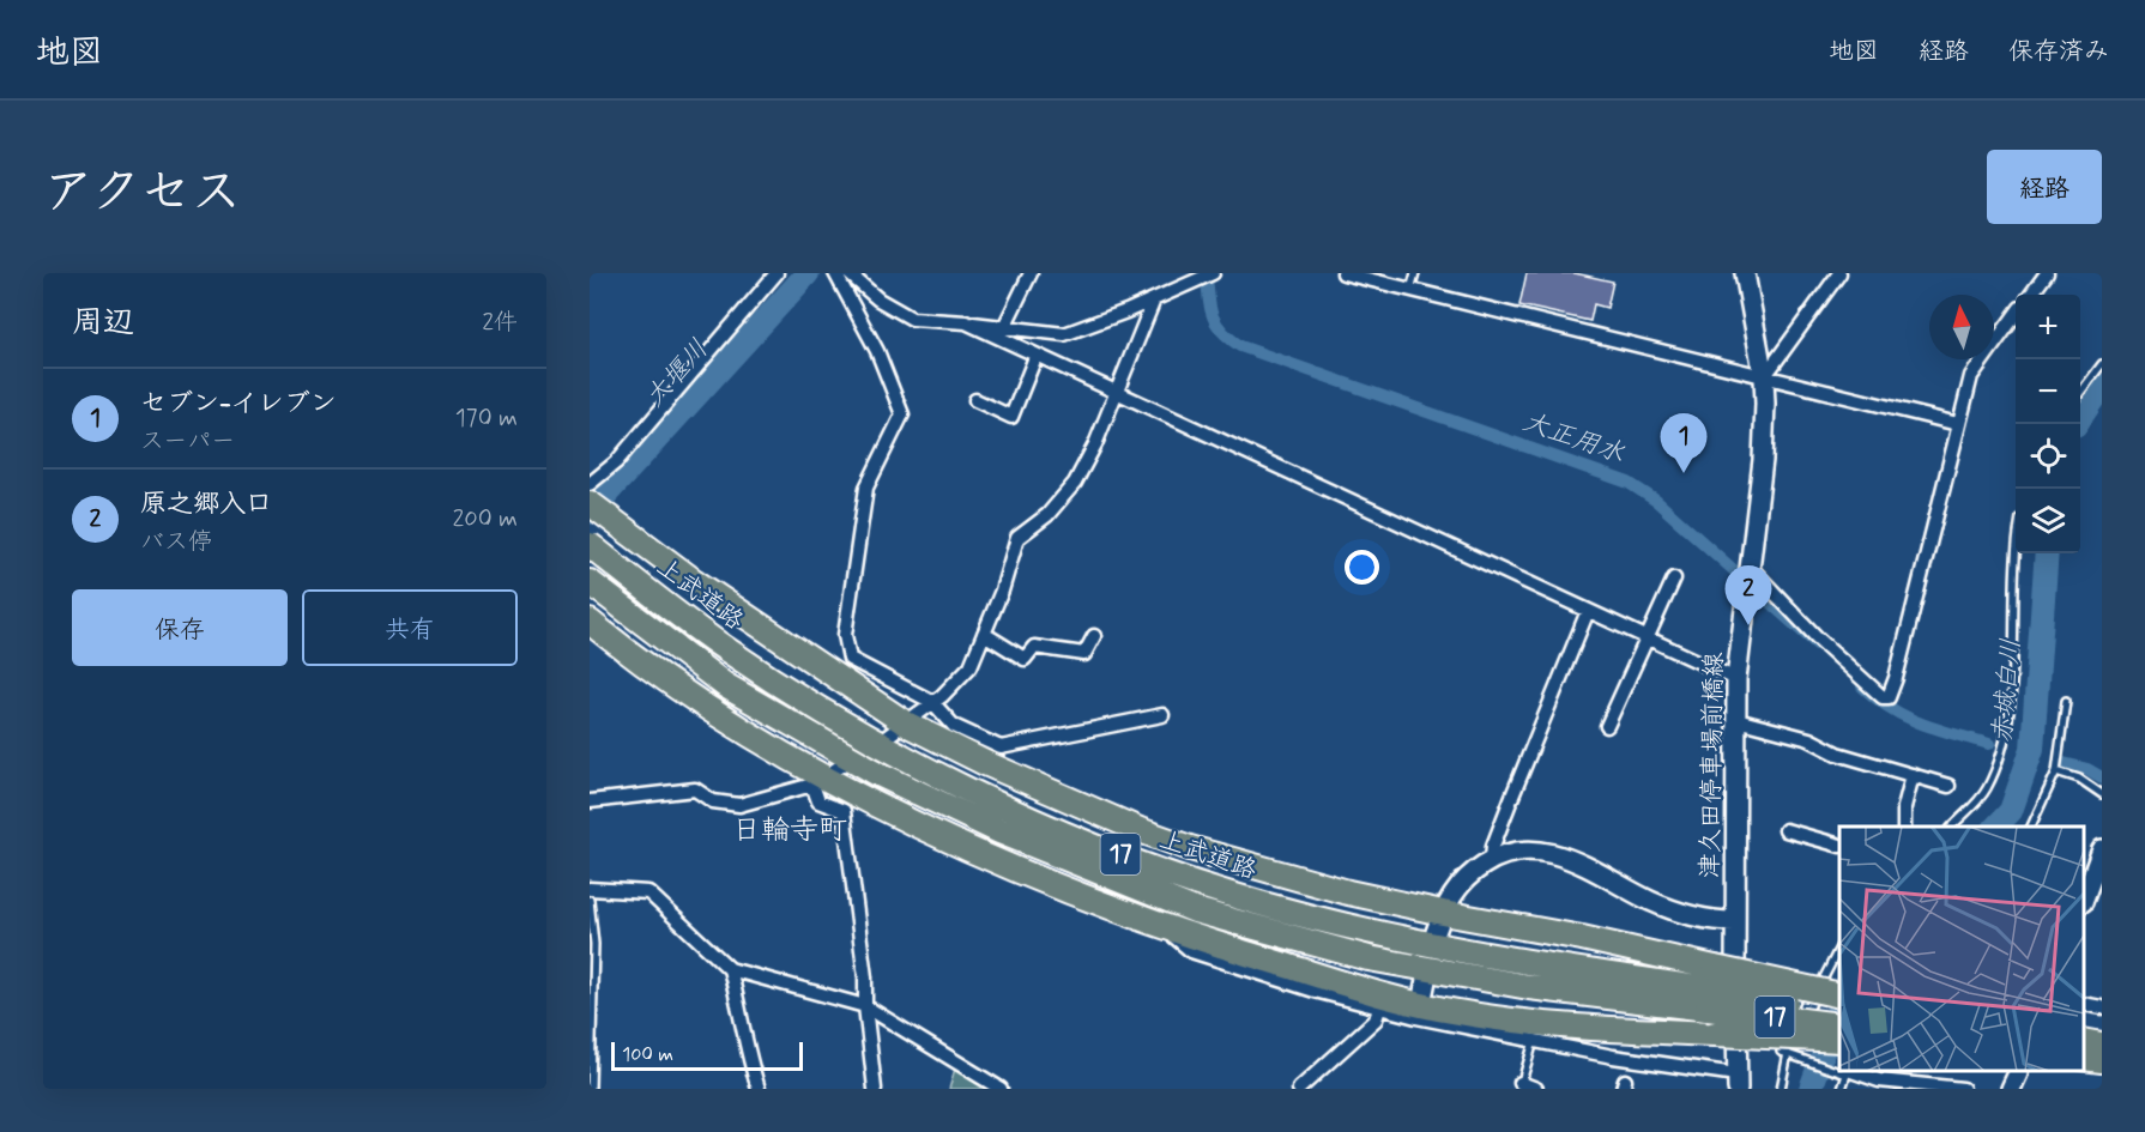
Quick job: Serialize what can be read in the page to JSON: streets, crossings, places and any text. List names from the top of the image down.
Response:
{
  "streets": {
    "highway": ["上武道路", "17"],
    "main road": ["津久田停車場前橋線"]
  },
  "crossings": [
    ["上武道路", "津久田停車場前橋線"],
    ["上武道路", "17"],
    ["津久田停車場前橋線", "17"]
  ],
  "districts": ["日輪寺町"],
  "water": ["大堰川", "大正用水", "赤城白川"],
  "scale_bar": "100 m",
  "north": "top",
  "page": {
    "header": "地図",
    "nav": ["地図", "経路", "保存済み"],
    "title": "アクセス",
    "buttons": [
      "経路",
      ["保存", "共有"]
    ],
    "heading": ["周辺", "2件"],
    "map_buttons": ["+", "−"],
    "list": [
      {
        "mark": "1",
        "name": "セブン-イレブン",
        "note": "スーパー",
        "value": "170 m"
      },
      {
        "mark": "2",
        "name": "原之郷入口",
        "note": "バス停",
        "value": "200 m"
      }
    ],
    "pins": ["1", "2"],
    "scale": "100 m"
  }
}
